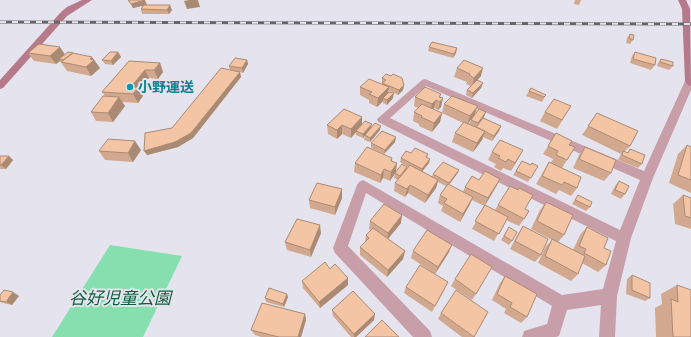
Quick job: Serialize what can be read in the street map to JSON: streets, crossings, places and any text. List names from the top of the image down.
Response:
{
  "parks": ["谷好児童公園"],
  "places": ["小野運送"]
}
